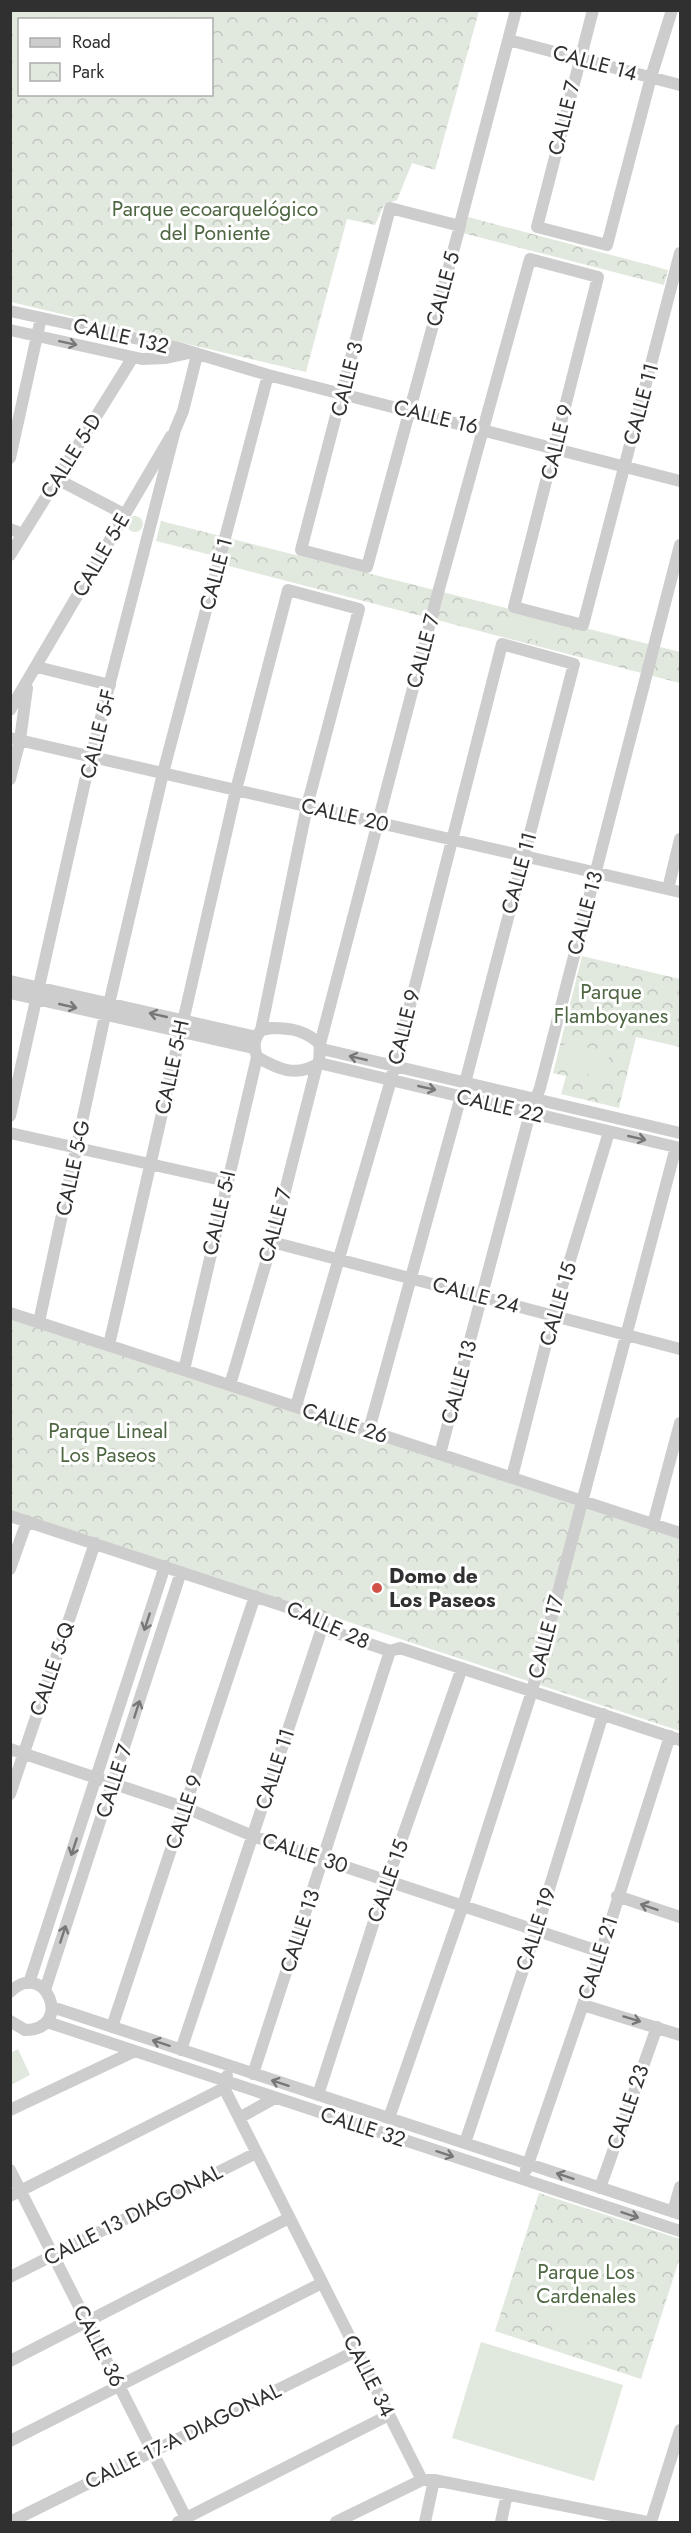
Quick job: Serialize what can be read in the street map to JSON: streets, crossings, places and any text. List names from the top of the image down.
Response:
{
  "streets": {
    "street": [
      "CALLE 14",
      "CALLE 7",
      "CALLE 5",
      "CALLE 132",
      "CALLE 3",
      "CALLE 11",
      "CALLE 16",
      "CALLE 9",
      "CALLE 5-D",
      "CALLE 5-E",
      "CALLE 1",
      "CALLE 5-F",
      "CALLE 20",
      "CALLE 13",
      "CALLE 5-H",
      "CALLE 22",
      "CALLE 5-G",
      "CALLE 5-I",
      "CALLE 24",
      "CALLE 15",
      "CALLE 26",
      "CALLE 28",
      "CALLE 17",
      "CALLE 5-Q",
      "CALLE 30",
      "CALLE 19",
      "CALLE 21",
      "CALLE 23",
      "CALLE 32",
      "CALLE 13 DIAGONAL",
      "CALLE 36",
      "CALLE 34",
      "CALLE 17-A DIAGONAL"
    ]
  },
  "crossings": [
    ["CALLE 14", "CALLE 7"],
    ["CALLE 14", "CALLE 5"],
    ["CALLE 7", "CALLE 16"],
    ["CALLE 7", "CALLE 9"],
    ["CALLE 7", "CALLE 20"],
    ["CALLE 7", "CALLE 22"],
    ["CALLE 7", "CALLE 24"],
    ["CALLE 7", "CALLE 26"],
    ["CALLE 7", "CALLE 28"],
    ["CALLE 7", "CALLE 30"],
    ["CALLE 5", "CALLE 3"],
    ["CALLE 5", "CALLE 16"],
    ["CALLE 132", "CALLE 16"],
    ["CALLE 132", "CALLE 5-D"],
    ["CALLE 132", "CALLE 5-F"],
    ["CALLE 3", "CALLE 16"],
    ["CALLE 11", "CALLE 16"],
    ["CALLE 11", "CALLE 9"],
    ["CALLE 11", "CALLE 20"],
    ["CALLE 11", "CALLE 22"],
    ["CALLE 11", "CALLE 28"],
    ["CALLE 11", "CALLE 30"],
    ["CALLE 11", "CALLE 32"],
    ["CALLE 16", "CALLE 9"],
    ["CALLE 16", "CALLE 1"],
    ["CALLE 16", "CALLE 5-F"],
    ["CALLE 9", "CALLE 20"],
    ["CALLE 9", "CALLE 22"],
    ["CALLE 9", "CALLE 24"],
    ["CALLE 9", "CALLE 26"],
    ["CALLE 9", "CALLE 28"],
    ["CALLE 9", "CALLE 30"],
    ["CALLE 9", "CALLE 32"],
    ["CALLE 5-E", "CALLE 5-F"],
    ["CALLE 5-E", "CALLE 20"],
    ["CALLE 1", "CALLE 20"],
    ["CALLE 1", "CALLE 5-G"],
    ["CALLE 5-F", "CALLE 20"],
    ["CALLE 20", "CALLE 13"],
    ["CALLE 20", "CALLE 5-H"],
    ["CALLE 20", "CALLE 5-G"],
    ["CALLE 20", "CALLE 5-I"],
    ["CALLE 13", "CALLE 22"],
    ["CALLE 13", "CALLE 24"],
    ["CALLE 13", "CALLE 26"],
    ["CALLE 13", "CALLE 28"],
    ["CALLE 13", "CALLE 30"],
    ["CALLE 13", "CALLE 32"],
    ["CALLE 5-H", "CALLE 26"],
    ["CALLE 22", "CALLE 5-I"],
    ["CALLE 22", "CALLE 15"],
    ["CALLE 22", "CALLE 17"],
    ["CALLE 5-G", "CALLE 26"],
    ["CALLE 5-I", "CALLE 26"],
    ["CALLE 24", "CALLE 15"],
    ["CALLE 24", "CALLE 17"],
    ["CALLE 15", "CALLE 26"],
    ["CALLE 15", "CALLE 28"],
    ["CALLE 15", "CALLE 30"],
    ["CALLE 15", "CALLE 32"],
    ["CALLE 26", "CALLE 17"],
    ["CALLE 28", "CALLE 17"],
    ["CALLE 28", "CALLE 5-Q"],
    ["CALLE 28", "CALLE 19"],
    ["CALLE 28", "CALLE 21"],
    ["CALLE 17", "CALLE 30"],
    ["CALLE 17", "CALLE 32"],
    ["CALLE 5-Q", "CALLE 30"],
    ["CALLE 30", "CALLE 19"],
    ["CALLE 30", "CALLE 21"],
    ["CALLE 19", "CALLE 32"],
    ["CALLE 21", "CALLE 32"],
    ["CALLE 23", "CALLE 32"],
    ["CALLE 32", "CALLE 34"],
    ["CALLE 13 DIAGONAL", "CALLE 36"],
    ["CALLE 13 DIAGONAL", "CALLE 34"],
    ["CALLE 36", "CALLE 17-A DIAGONAL"],
    ["CALLE 34", "CALLE 17-A DIAGONAL"]
  ],
  "parks": [
    "Parque ecoarquelógico del Poniente",
    "Parque Flamboyanes",
    "Parque Lineal Los Paseos",
    "Parque Los Cardenales"
  ],
  "places": ["Domo de Los Paseos"],
  "legend": ["Road", "Park"]
}
